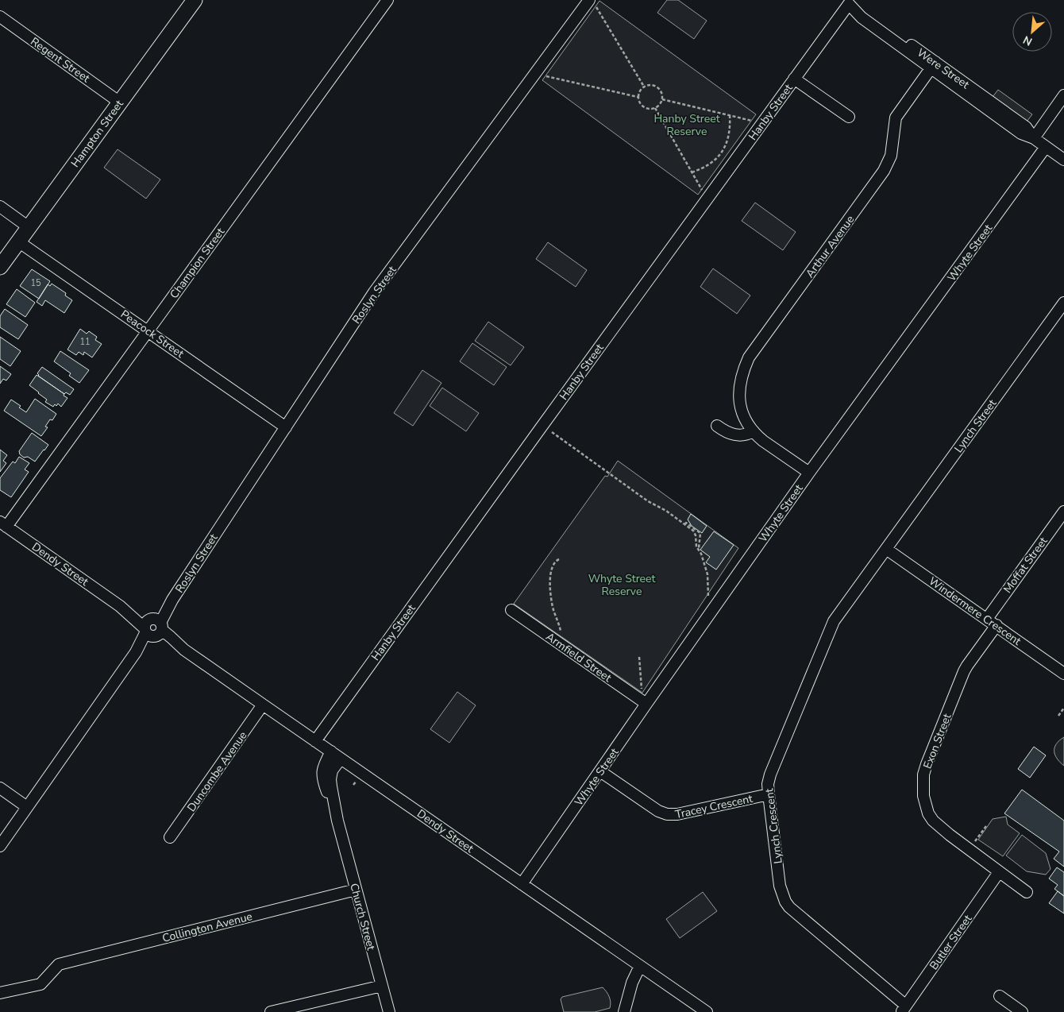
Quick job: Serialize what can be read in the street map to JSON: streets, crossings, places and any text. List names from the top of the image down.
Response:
{
  "streets": {
    "main road": ["Hampton Street"],
    "street": [
      "Regent Street",
      "Were Street",
      "Hanby Street",
      "Arthur Avenue",
      "Whyte Street",
      "Champion Street",
      "Roslyn Street",
      "Peacock Street",
      "Lynch Street",
      "Dendy Street",
      "Moffat Street",
      "Windermere Crescent",
      "Armfield Street",
      "Exon Street",
      "Duncombe Avenue",
      "Tracey Crescent",
      "Lynch Crescent",
      "Church Street",
      "Collington Avenue",
      "Butler Street"
    ]
  },
  "crossings": [
    ["Regent Street", "Hampton Street"],
    ["Were Street", "Hanby Street"],
    ["Were Street", "Arthur Avenue"],
    ["Were Street", "Whyte Street"],
    ["Hanby Street", "Dendy Street"],
    ["Hampton Street", "Peacock Street"],
    ["Arthur Avenue", "Whyte Street"],
    ["Whyte Street", "Dendy Street"],
    ["Whyte Street", "Armfield Street"],
    ["Whyte Street", "Tracey Crescent"],
    ["Champion Street", "Peacock Street"],
    ["Champion Street", "Dendy Street"],
    ["Roslyn Street", "Peacock Street"],
    ["Roslyn Street", "Dendy Street"],
    ["Lynch Street", "Windermere Crescent"],
    ["Lynch Street", "Lynch Crescent"],
    ["Dendy Street", "Duncombe Avenue"],
    ["Dendy Street", "Church Street"],
    ["Moffat Street", "Windermere Crescent"],
    ["Windermere Crescent", "Exon Street"],
    ["Windermere Crescent", "Lynch Crescent"],
    ["Exon Street", "Butler Street"],
    ["Tracey Crescent", "Lynch Crescent"],
    ["Lynch Crescent", "Butler Street"],
    ["Church Street", "Collington Avenue"]
  ],
  "parks": ["Hanby Street Reserve", "Whyte Street Reserve"],
  "house_numbers": ["15", "11"],
  "north": "bottom left"
}
